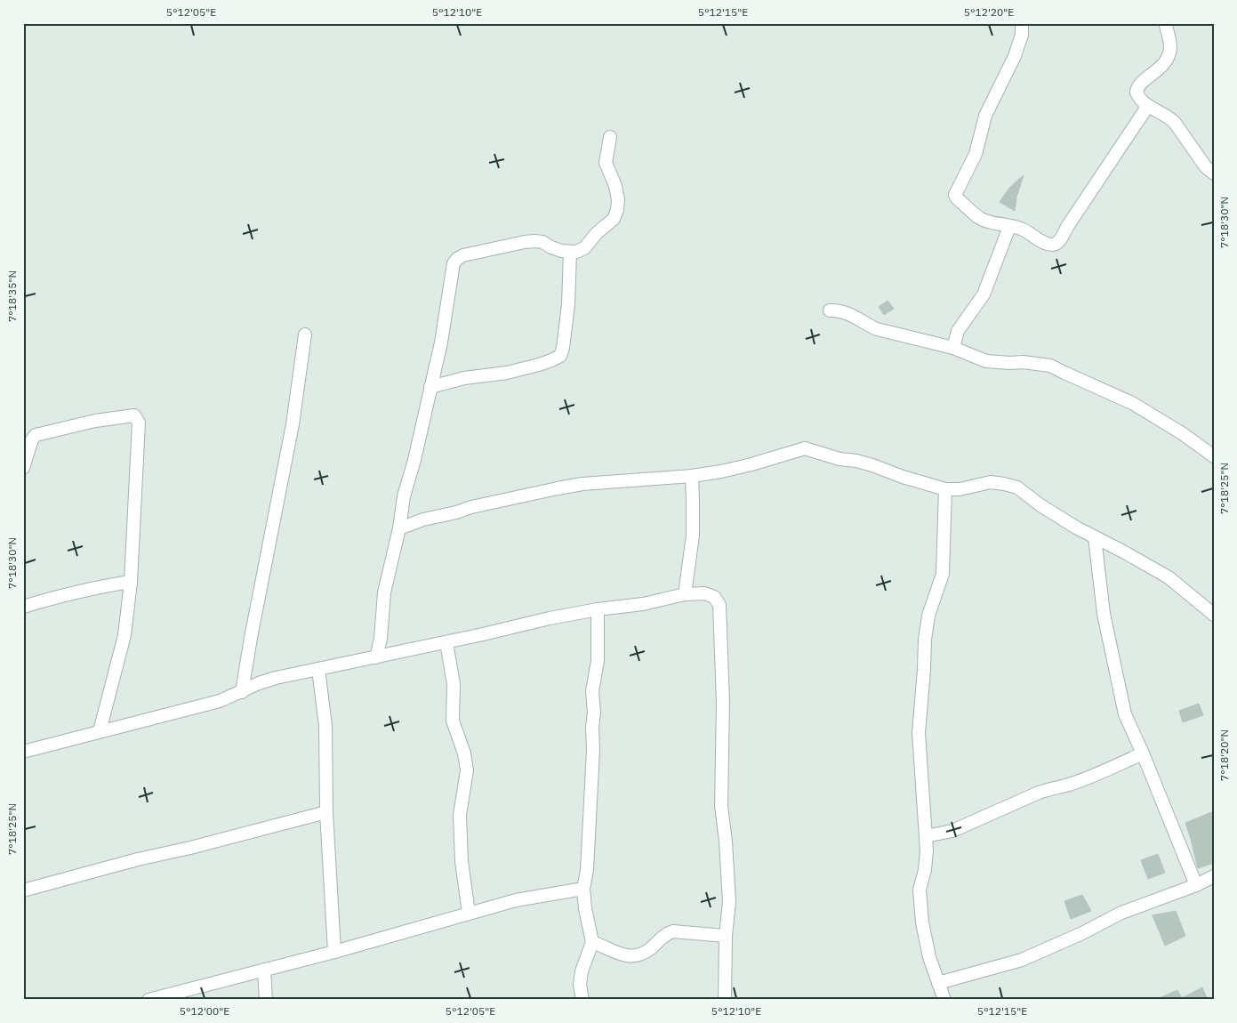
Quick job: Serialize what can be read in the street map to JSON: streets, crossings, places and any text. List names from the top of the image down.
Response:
{
  "coordinates": [
    "5°12'05\"E",
    "5°12'10\"E",
    "5°12'15\"E",
    "5°12'20\"E",
    "7°18'30\"N",
    "7°18'35\"N",
    "7°18'25\"N",
    "7°18'20\"N",
    "5°12'00\"E"
  ]
}
